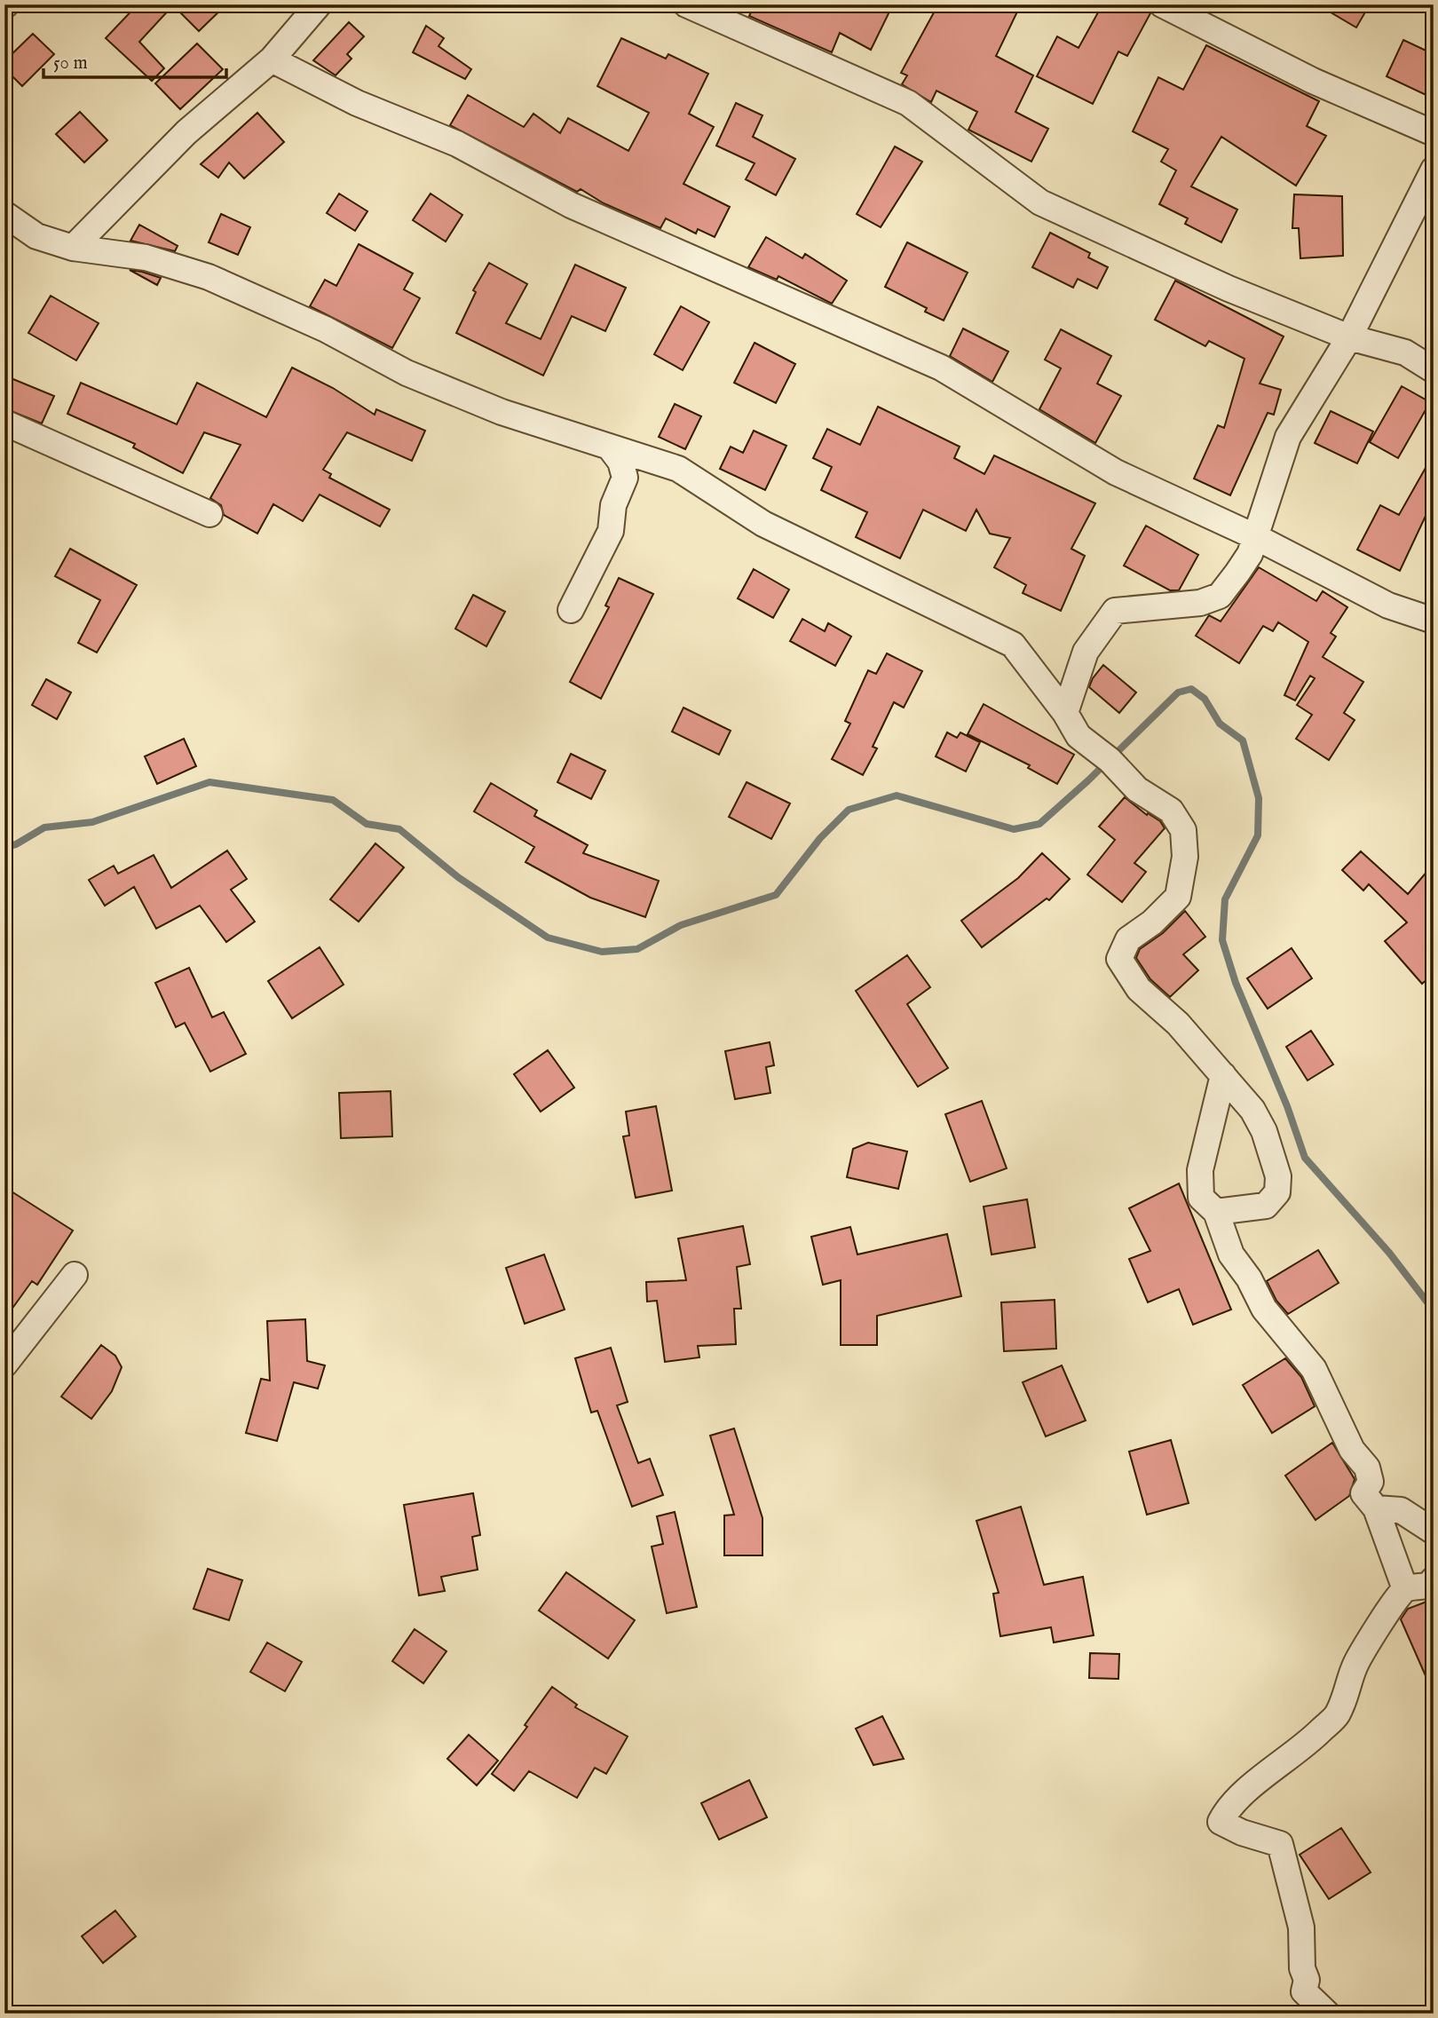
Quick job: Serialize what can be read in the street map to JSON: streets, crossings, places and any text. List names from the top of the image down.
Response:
{
  "scale_bar": "50 m"
}
